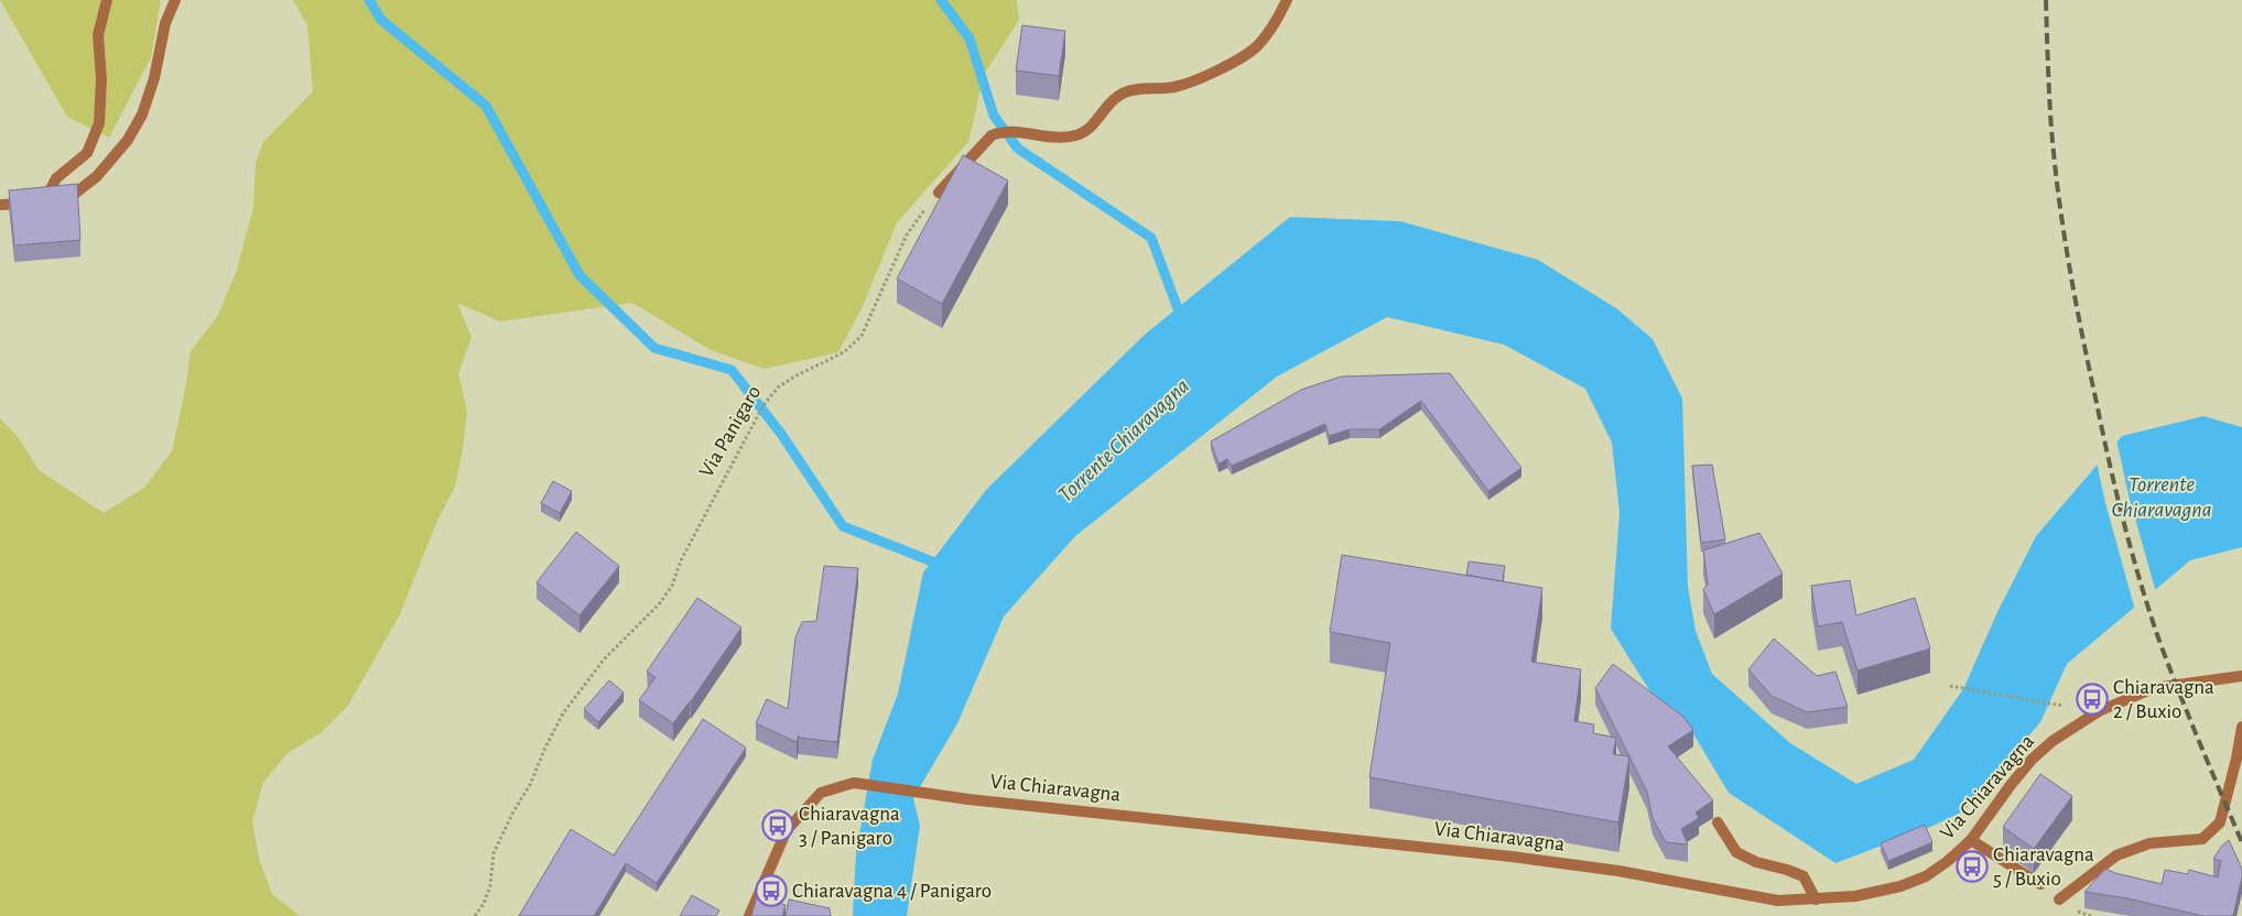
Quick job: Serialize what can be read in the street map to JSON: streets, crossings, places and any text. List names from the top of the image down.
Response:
{
  "streets": {
    "street": ["Via Chiaravagna"],
    "path": ["Via Panigaro"]
  },
  "water": ["Torrente Chiaravagna"],
  "places": {
    "bus stop": [
      "Chiaravagna 2 / Buxio",
      "Chiaravagna 3 / Panigaro",
      "Chiaravagna 5 / Buxio",
      "Chiaravagna 4 / Panigaro"
    ]
  }
}
